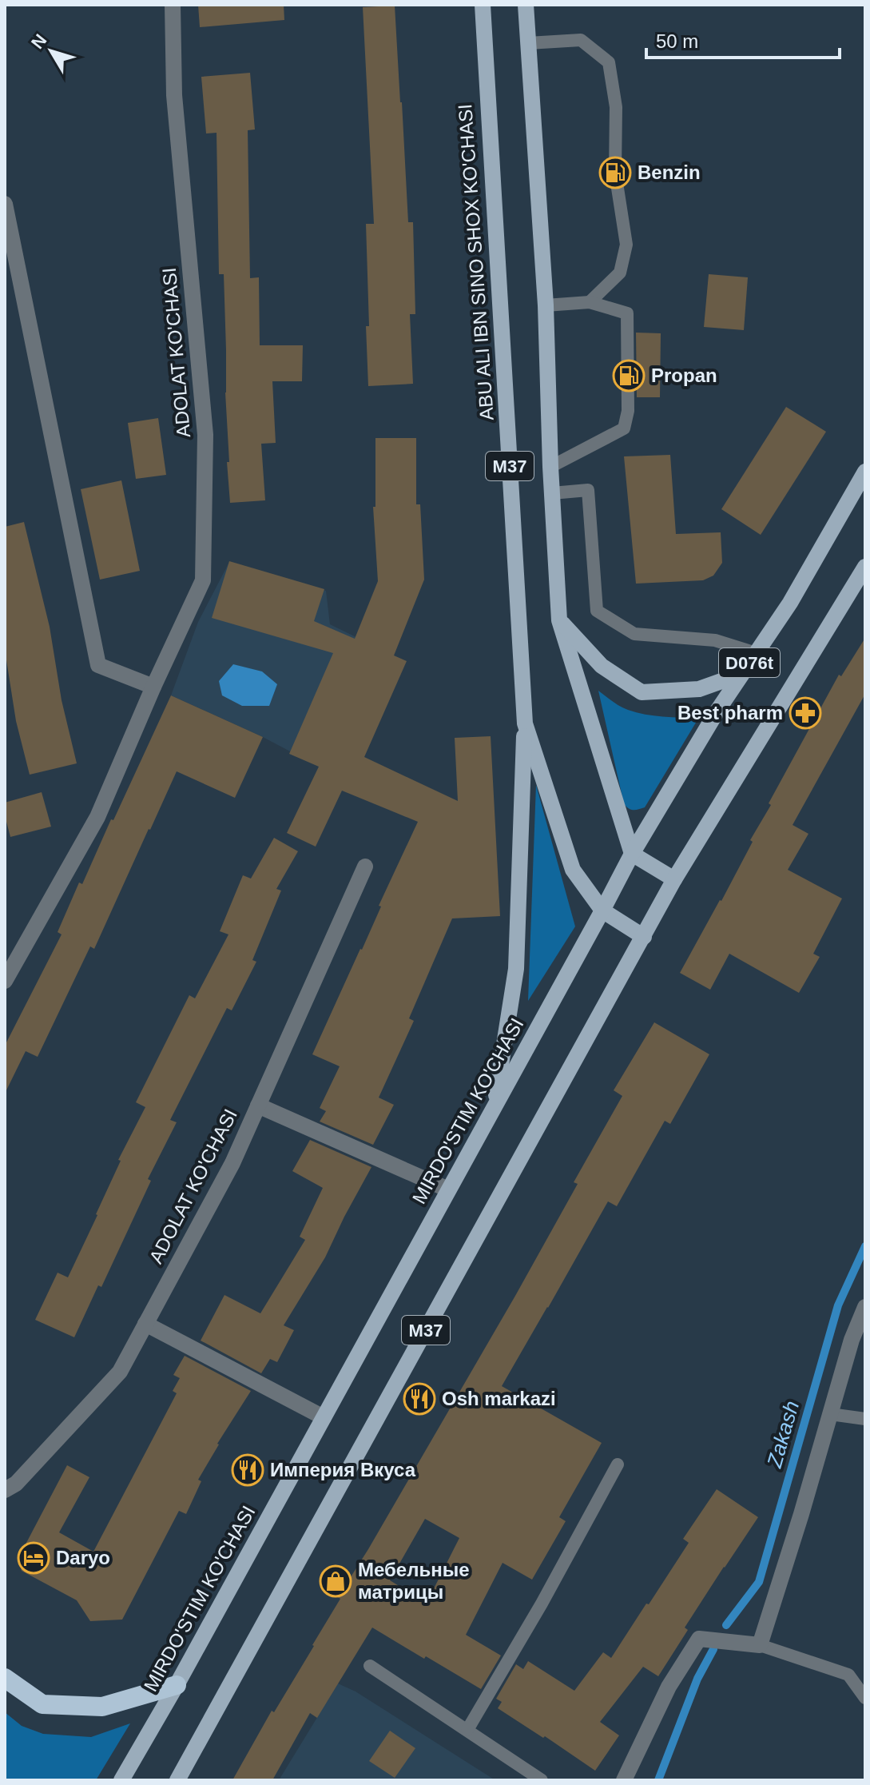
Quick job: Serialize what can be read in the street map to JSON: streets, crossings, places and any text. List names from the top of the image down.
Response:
{
  "streets": {
    "main road": [
      "ABU ALI IBN SINO SHOX KO'CHASI",
      "M37",
      "D076t",
      "MIRDO'STIM KO'CHASI"
    ],
    "street": ["ADOLAT KO'CHASI"]
  },
  "crossings": [
    ["ABU ALI IBN SINO SHOX KO'CHASI", "M37"],
    ["ABU ALI IBN SINO SHOX KO'CHASI", "MIRDO'STIM KO'CHASI"],
    ["M37", "D076t"],
    ["M37", "MIRDO'STIM KO'CHASI"]
  ],
  "water": ["Zakash"],
  "places": {
    "fuel station": ["Benzin", "Propan"],
    "pharmacy": ["Best pharm"],
    "restaurant": ["Osh markazi", "Империя Вкуса"],
    "hotel": ["Daryo"],
    "shop": ["Мебельные матрицы"]
  },
  "scale_bar": "50 m",
  "north": "top left"
}
